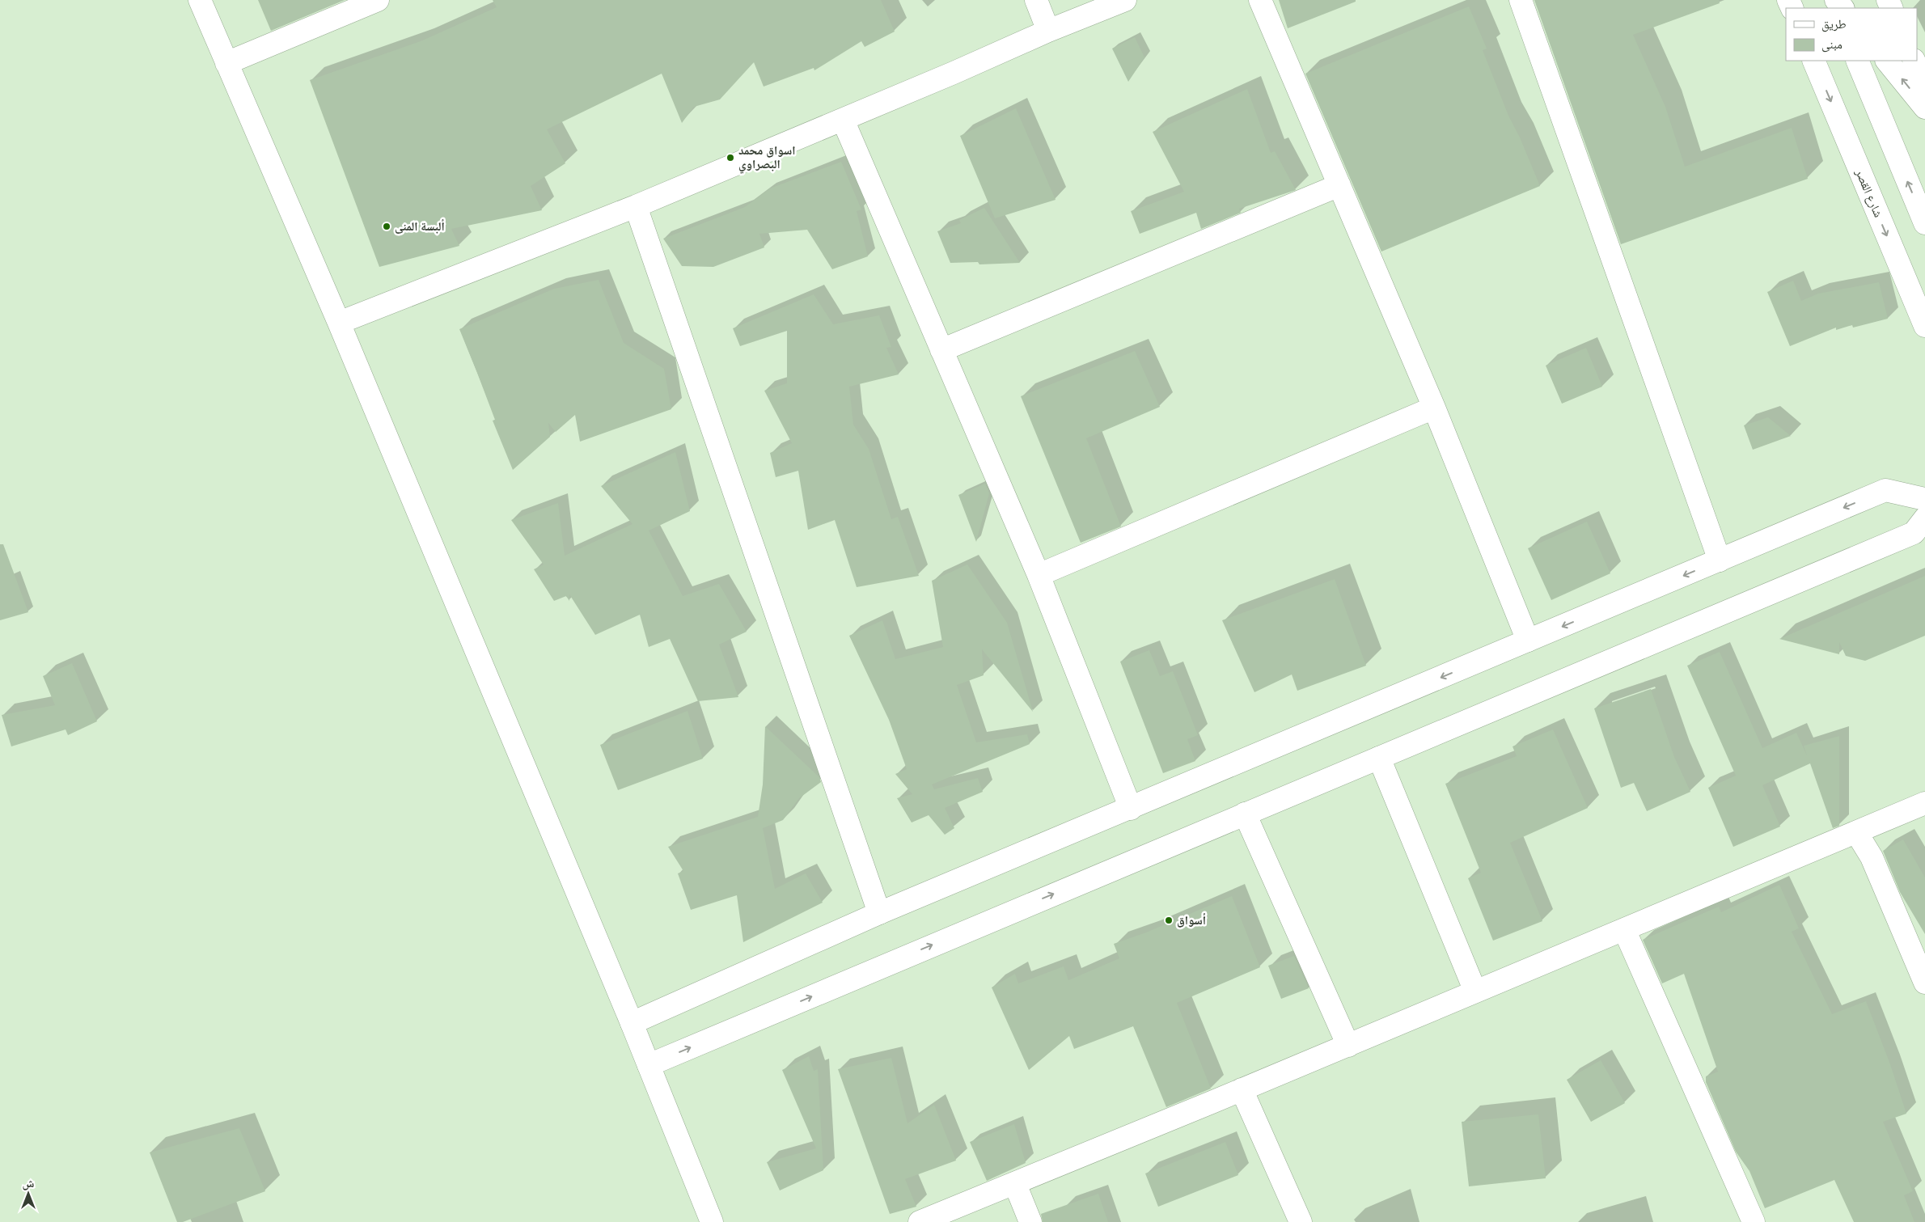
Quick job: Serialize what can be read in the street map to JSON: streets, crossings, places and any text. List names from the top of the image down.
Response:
{
  "streets": {
    "street": ["شارع القصر"]
  },
  "places": ["اسواق محمد البصراوي", "ألبسة المنى", "أسواق"],
  "legend": ["طريق", "مبنى"],
  "north": "top"
}
